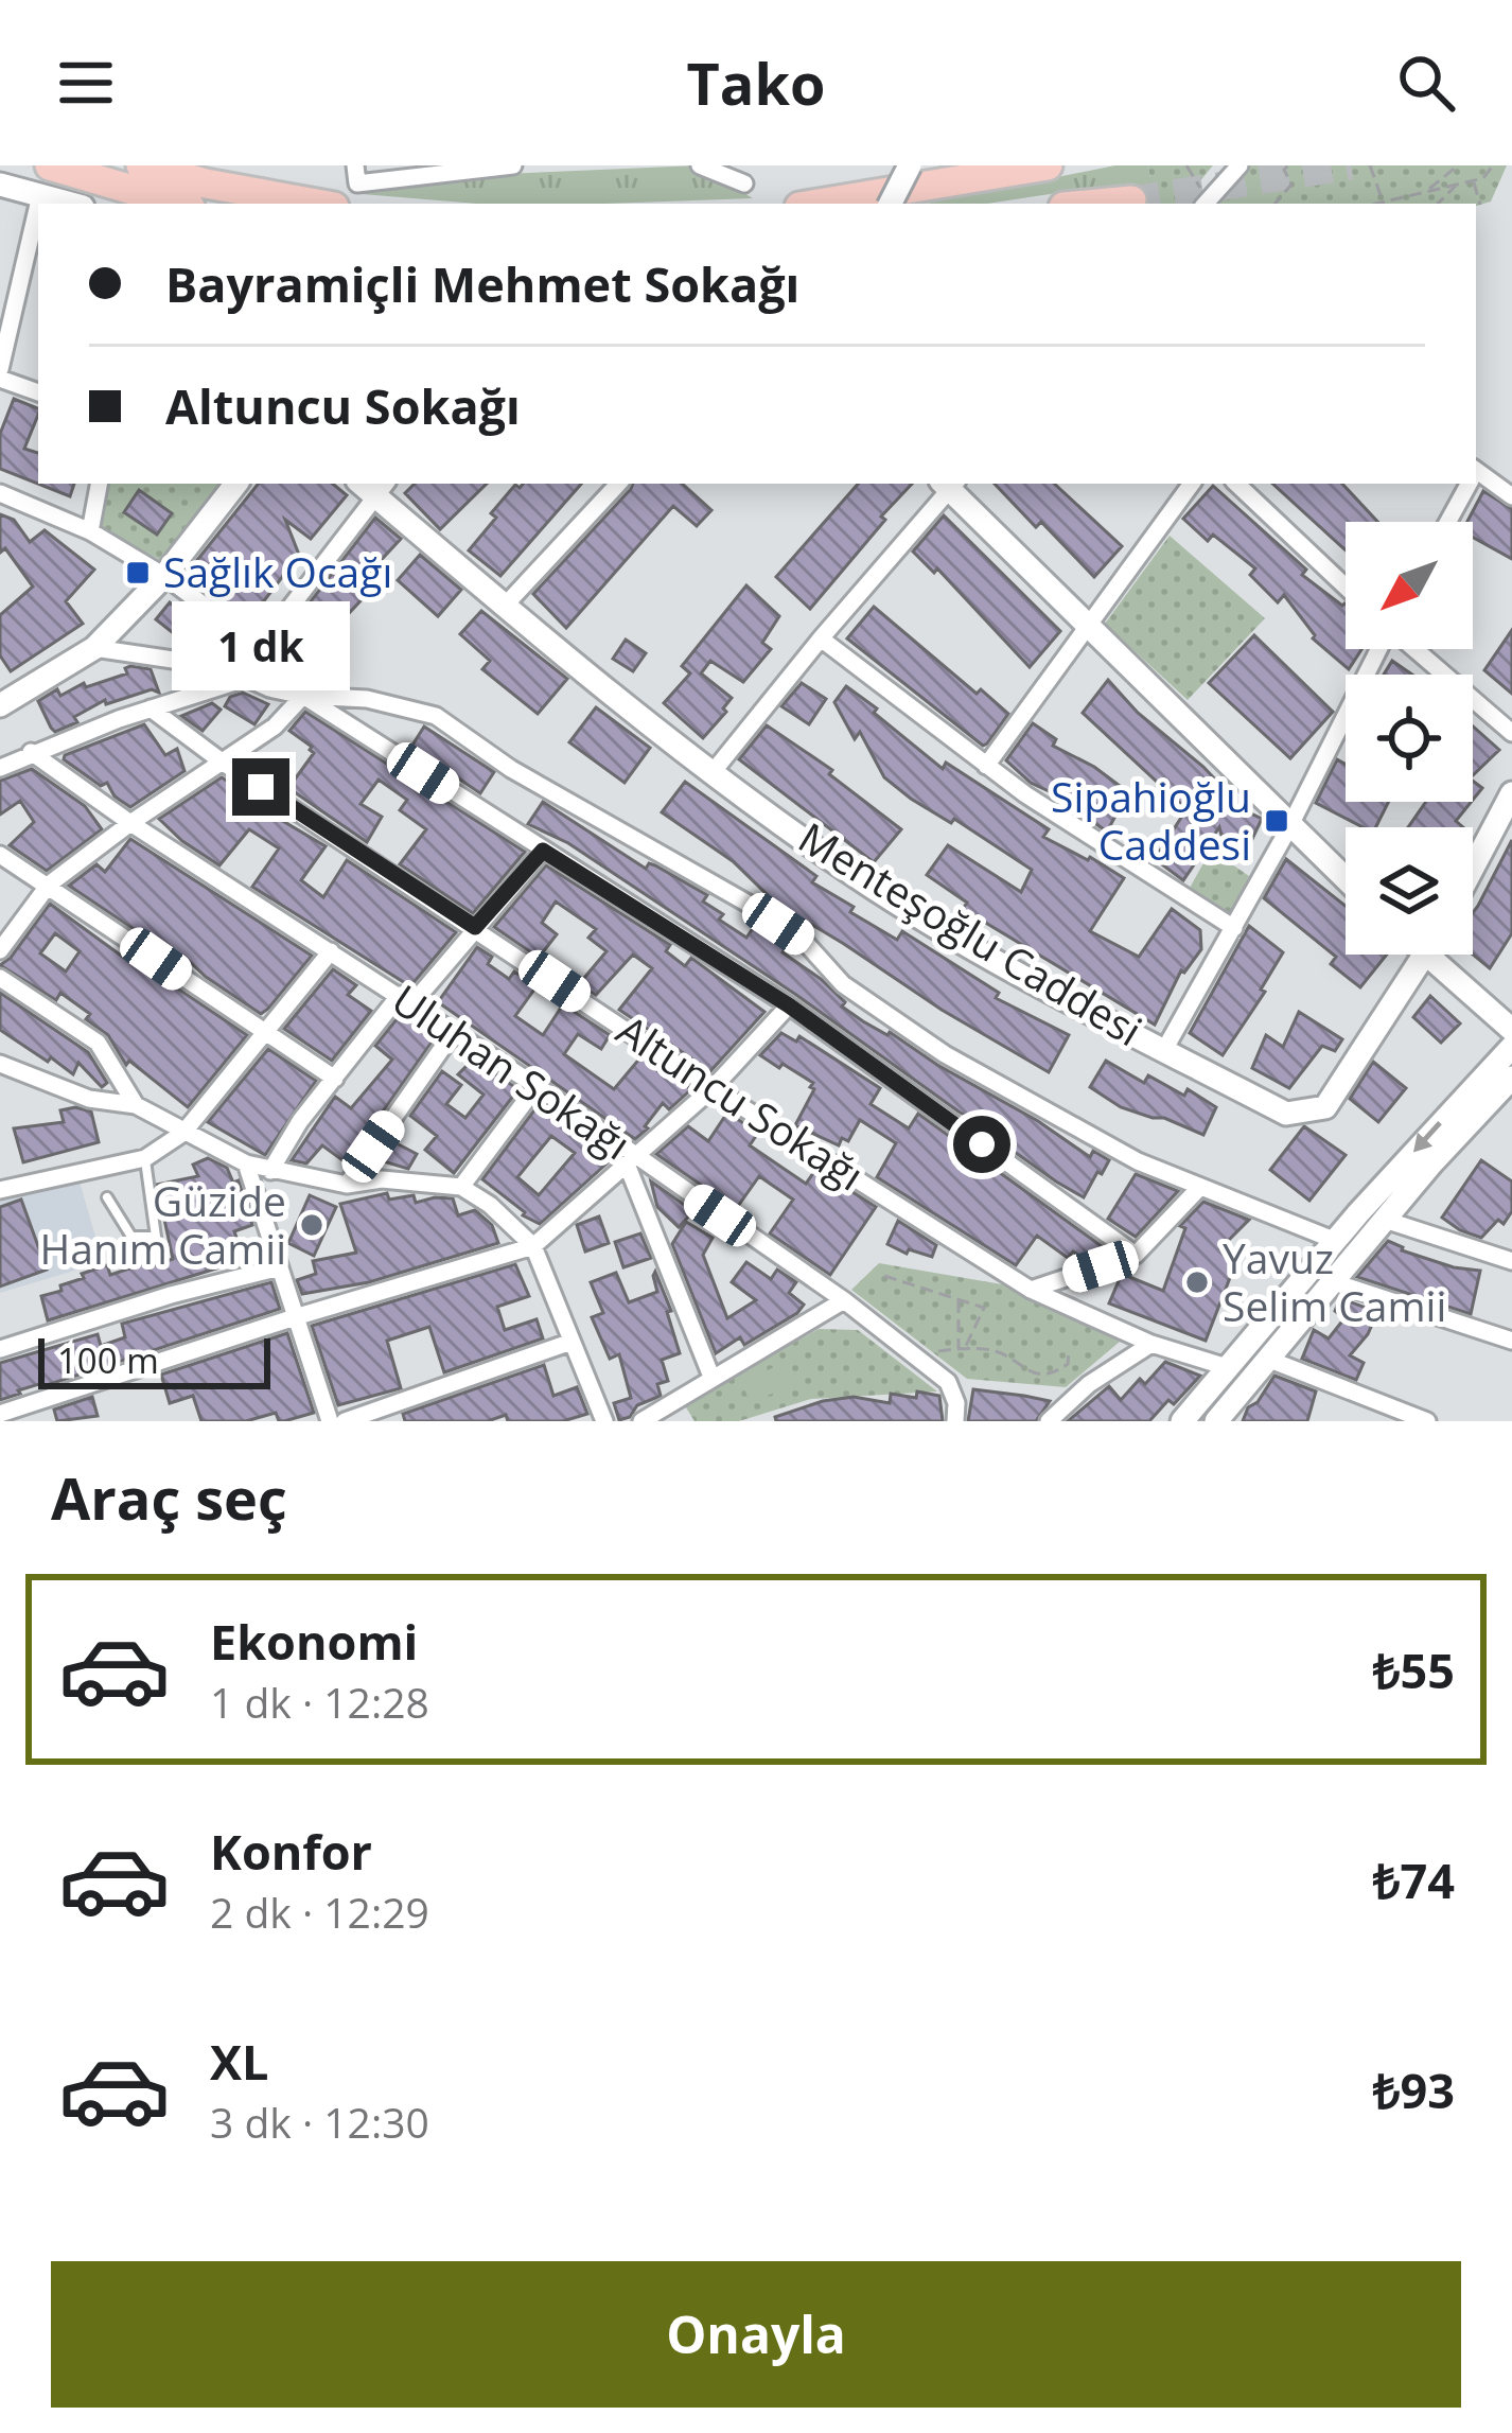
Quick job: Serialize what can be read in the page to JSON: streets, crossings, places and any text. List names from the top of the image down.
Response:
{
  "streets": {
    "street": ["Menteşoğlu Caddesi", "Uluhan Sokağı", "Altuncu Sokağı"]
  },
  "places": {
    "transit": ["Sağlık Ocağı", "Sipahioğlu Caddesi"],
    "other": ["Güzide Hanım Camii", "Yavuz Selim Camii"]
  },
  "scale_bar": "100 m",
  "north": "bottom left",
  "page": {
    "header": "Tako",
    "banner": ["Bayramiçli Mehmet Sokağı", "Altuncu Sokağı"],
    "bubble": "1 dk",
    "scale": "100 m",
    "heading": "Araç seç",
    "list": [
      {
        "name": "Ekonomi",
        "note": "1 dk · 12:28",
        "value": "₺55"
      },
      {
        "name": "Konfor",
        "note": "2 dk · 12:29",
        "value": "₺74"
      },
      {
        "name": "XL",
        "note": "3 dk · 12:30",
        "value": "₺93"
      }
    ],
    "buttons": "Onayla"
  }
}
